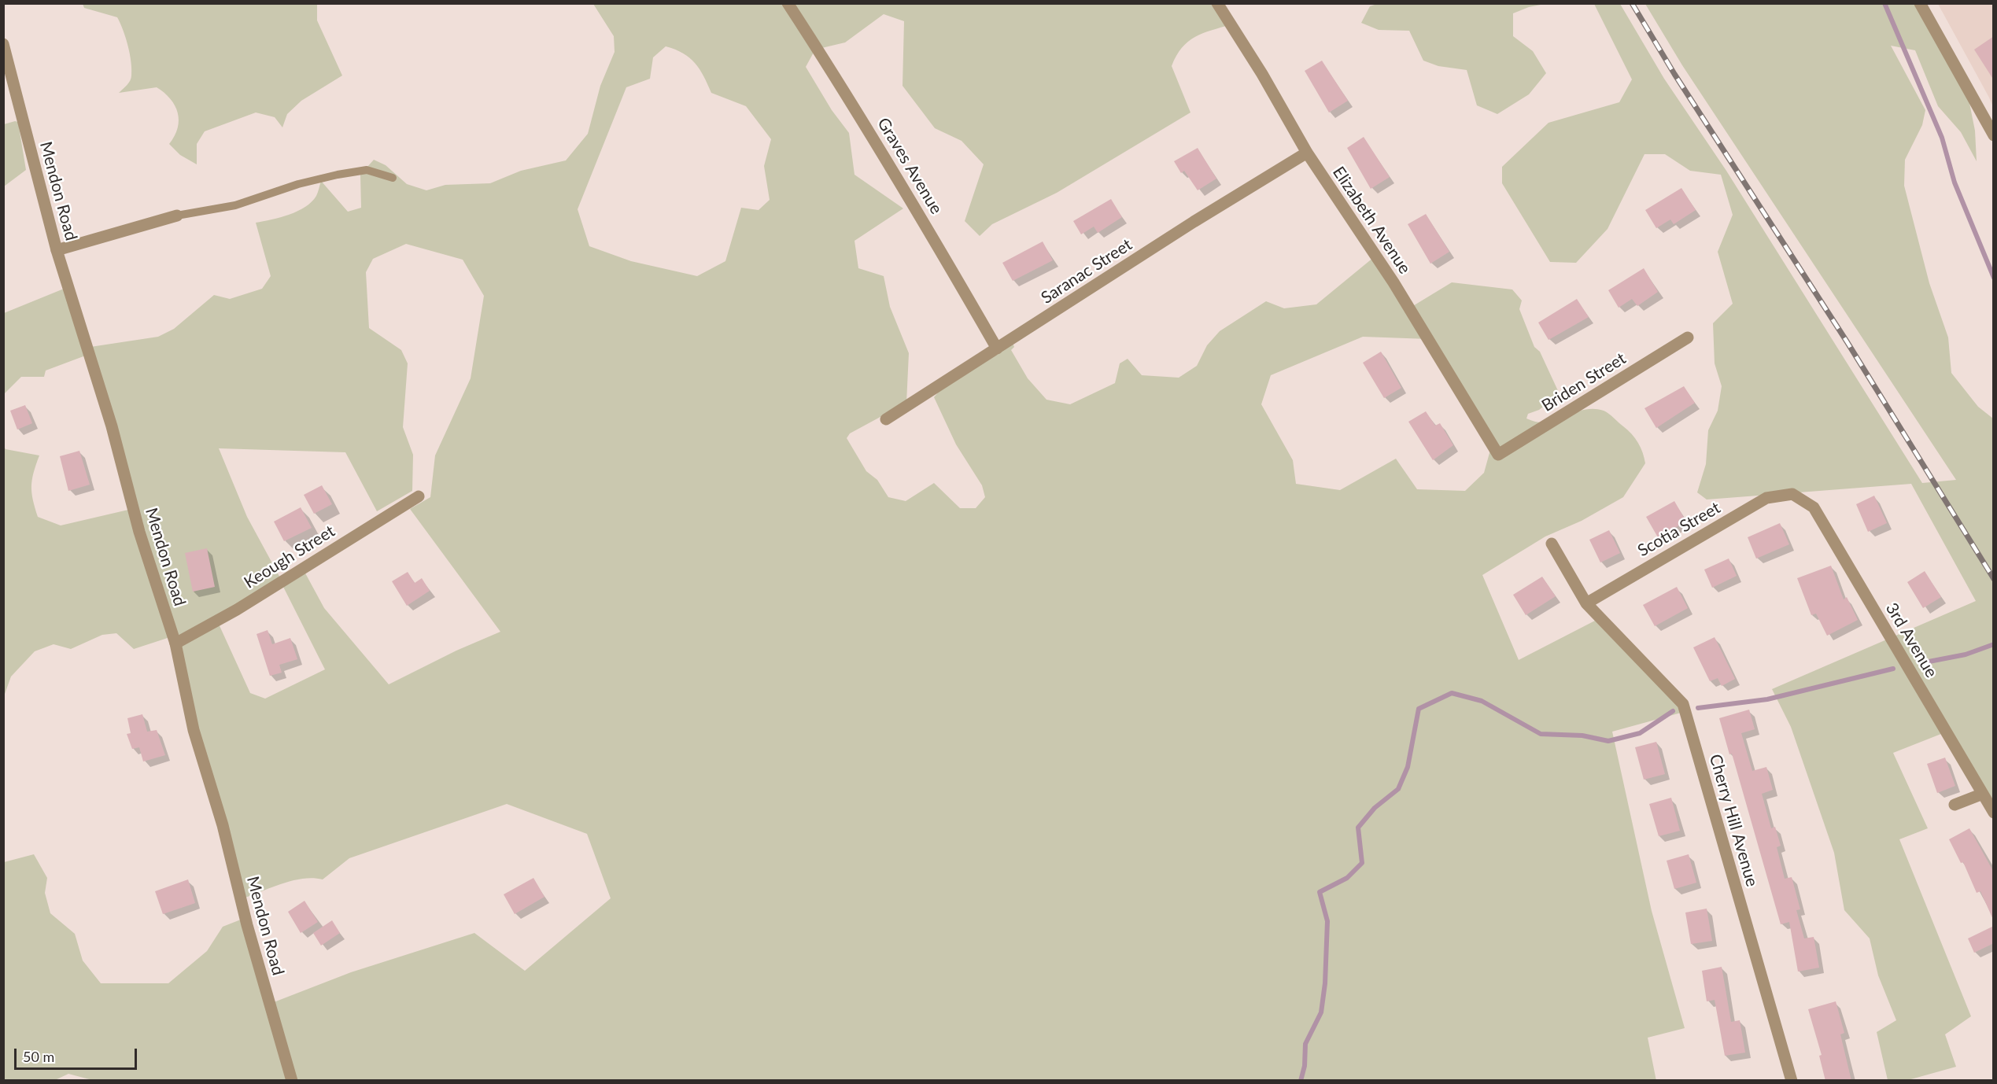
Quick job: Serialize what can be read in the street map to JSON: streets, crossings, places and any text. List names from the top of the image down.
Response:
{
  "streets": {
    "street": [
      "Graves Avenue",
      "Mendon Road",
      "Elizabeth Avenue",
      "Saranac Street",
      "Briden Street",
      "Scotia Street",
      "Keough Street",
      "3rd Avenue",
      "Cherry Hill Avenue"
    ]
  },
  "crossings": [
    ["Graves Avenue", "Saranac Street"],
    ["Mendon Road", "Keough Street"],
    ["Elizabeth Avenue", "Saranac Street"],
    ["Elizabeth Avenue", "Briden Street"],
    ["Scotia Street", "3rd Avenue"],
    ["Scotia Street", "Cherry Hill Avenue"]
  ],
  "scale_bar": "50 m"
}
